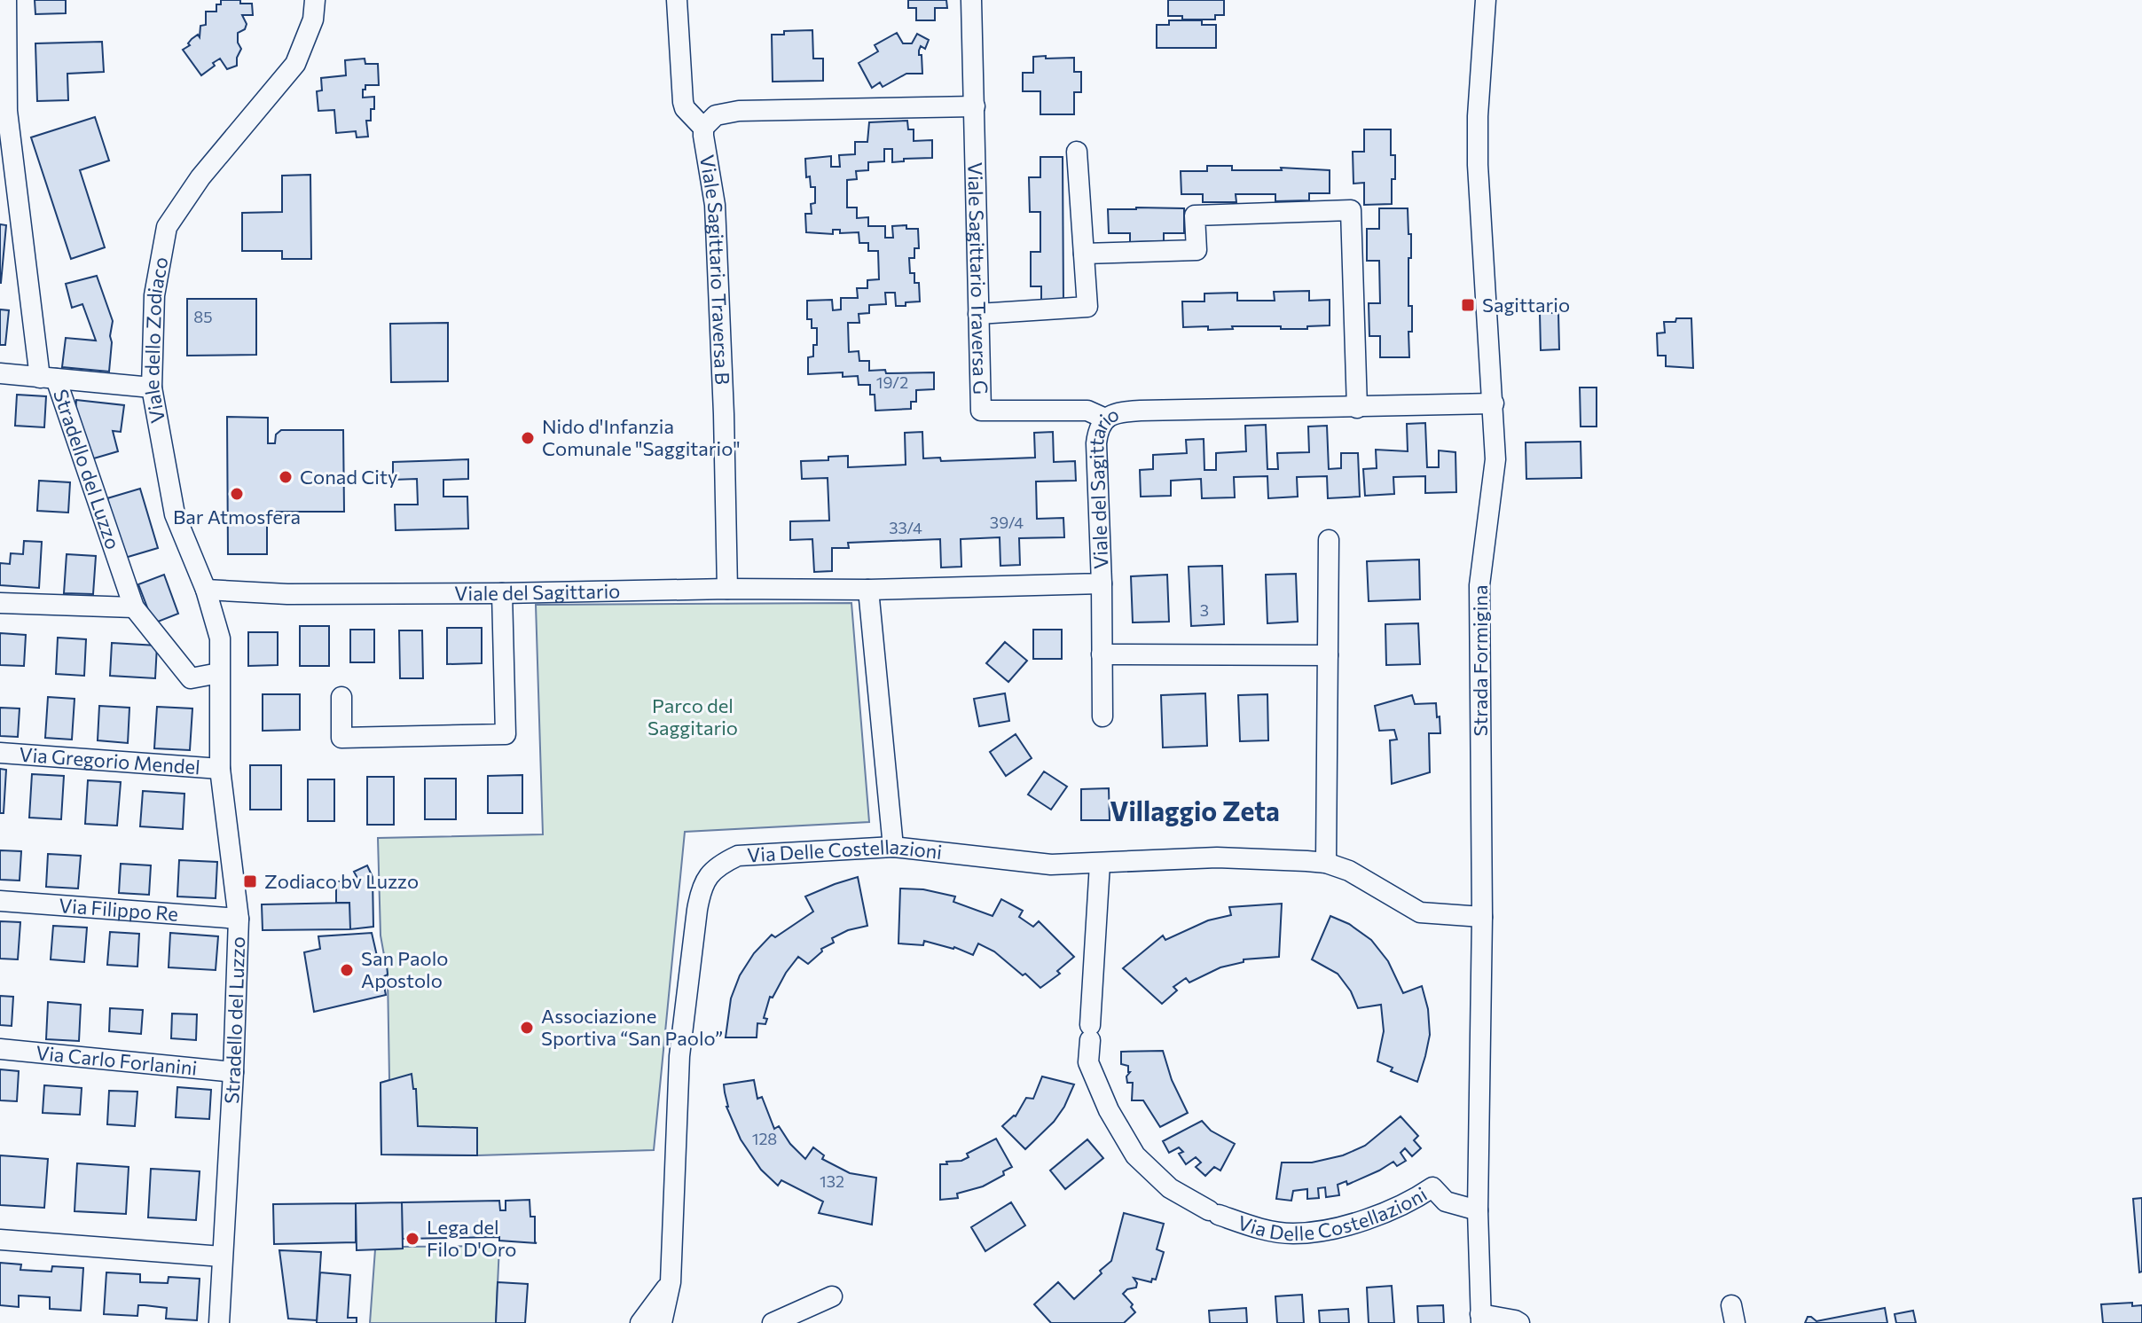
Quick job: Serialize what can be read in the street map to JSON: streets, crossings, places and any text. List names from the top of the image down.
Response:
{
  "streets": {
    "street": [
      "Viale Sagittario Traversa B",
      "Viale Sagittario Traversa G",
      "Viale dello Zodiaco",
      "Stradello del Luzzo",
      "Viale del Sagittario",
      "Strada Formigina",
      "Via Gregorio Mendel",
      "Via Delle Costellazioni",
      "Via Filippo Re",
      "Via Carlo Forlanini"
    ]
  },
  "crossings": [
    ["Viale Sagittario Traversa B", "Viale del Sagittario"],
    ["Viale Sagittario Traversa G", "Viale del Sagittario"],
    ["Viale dello Zodiaco", "Stradello del Luzzo"],
    ["Viale dello Zodiaco", "Viale del Sagittario"],
    ["Stradello del Luzzo", "Via Gregorio Mendel"],
    ["Stradello del Luzzo", "Via Filippo Re"],
    ["Stradello del Luzzo", "Via Carlo Forlanini"],
    ["Viale del Sagittario", "Strada Formigina"],
    ["Strada Formigina", "Via Delle Costellazioni"]
  ],
  "districts": ["Villaggio Zeta"],
  "parks": ["Parco del Saggitario"],
  "places": {
    "transit": ["Sagittario", "Zodiaco bv Luzzo"],
    "other": [
      "Nido d'Infanzia Comunale \"Saggitario\"",
      "Conad City",
      "Bar Atmosfera",
      "San Paolo Apostolo",
      "Associazione Sportiva “San Paolo”",
      "Lega del Filo D'Oro"
    ]
  },
  "house_numbers": [
    "85",
    "19/2",
    "39/4",
    "33/4",
    "3",
    "128",
    "132"
  ]
}
